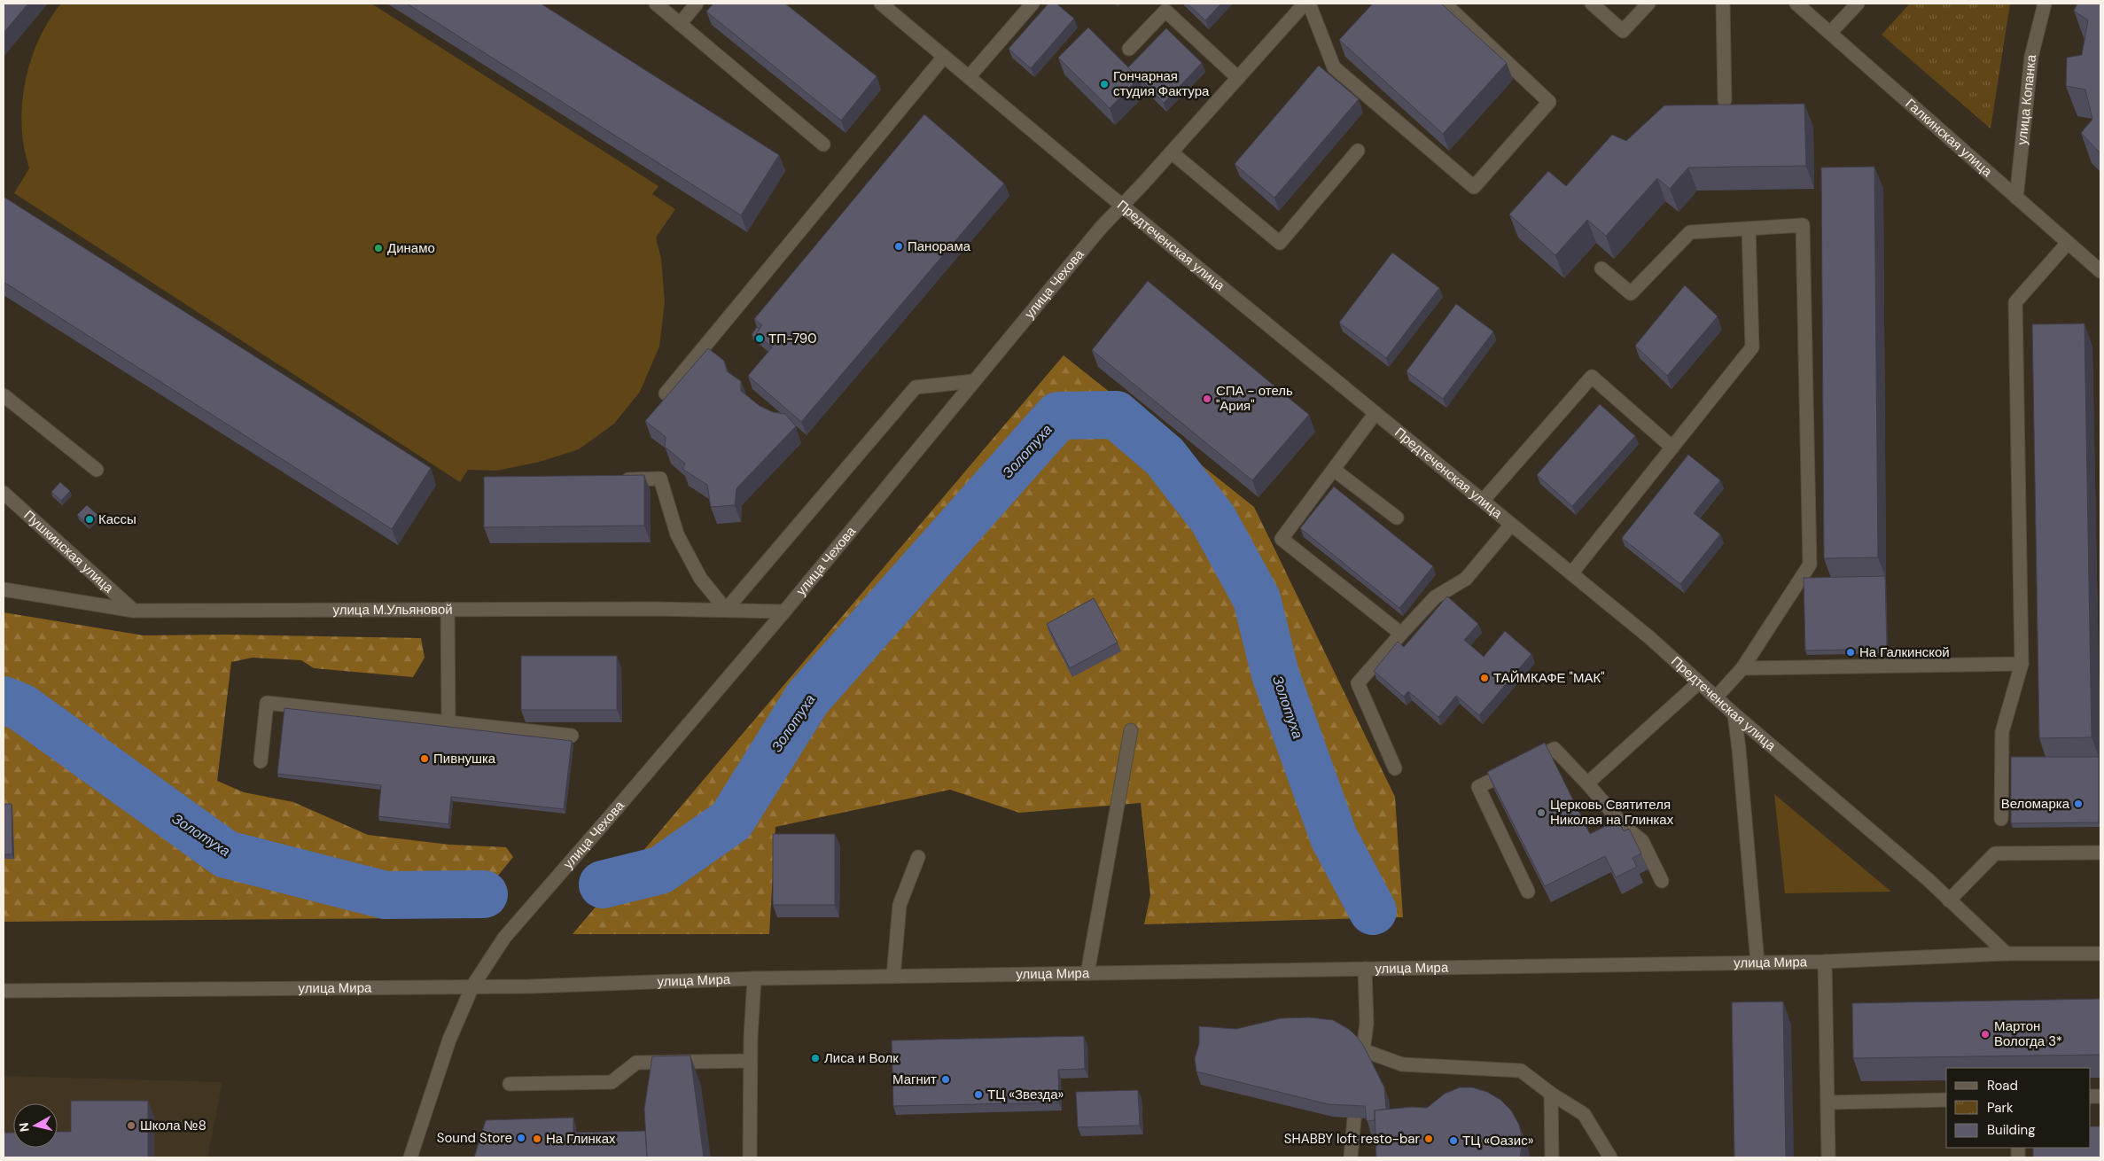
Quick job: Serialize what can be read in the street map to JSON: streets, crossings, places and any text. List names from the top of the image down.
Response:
{
  "streets": {
    "street": [
      "улица Копанка",
      "Галкинская улица",
      "Предтеченская улица",
      "улица Чехова",
      "Пушкинская улица",
      "улица М.Ульяновой",
      "улица Мира"
    ]
  },
  "crossings": [
    ["улица Копанка", "Галкинская улица"],
    ["Предтеченская улица", "улица Чехова"],
    ["Предтеченская улица", "улица Мира"],
    ["улица Чехова", "улица М.Ульяновой"],
    ["улица Чехова", "улица Мира"],
    ["Пушкинская улица", "улица М.Ульяновой"]
  ],
  "water": ["Золотуха"],
  "places": [
    "Гончарная студия Фактура",
    "Панорама",
    "Динамо",
    "ТП-790",
    "СПА - отель \"Ария\"",
    "Кассы",
    "На Галкинской",
    "ТАЙМКАФЕ \"МАК\"",
    "Пивнушка",
    "Веломарка",
    "Церковь Святителя Николая на Глинках",
    "Мартон Вологда 3*",
    "Лиса и Волк",
    "Магнит",
    "ТЦ «Звезда»",
    "Школа №8",
    "Sound Store",
    "На Глинках",
    "SHABBY loft resto-bar",
    "ТЦ «Оазис»"
  ],
  "legend": ["Road", "Park", "Building"],
  "north": "left"
}
